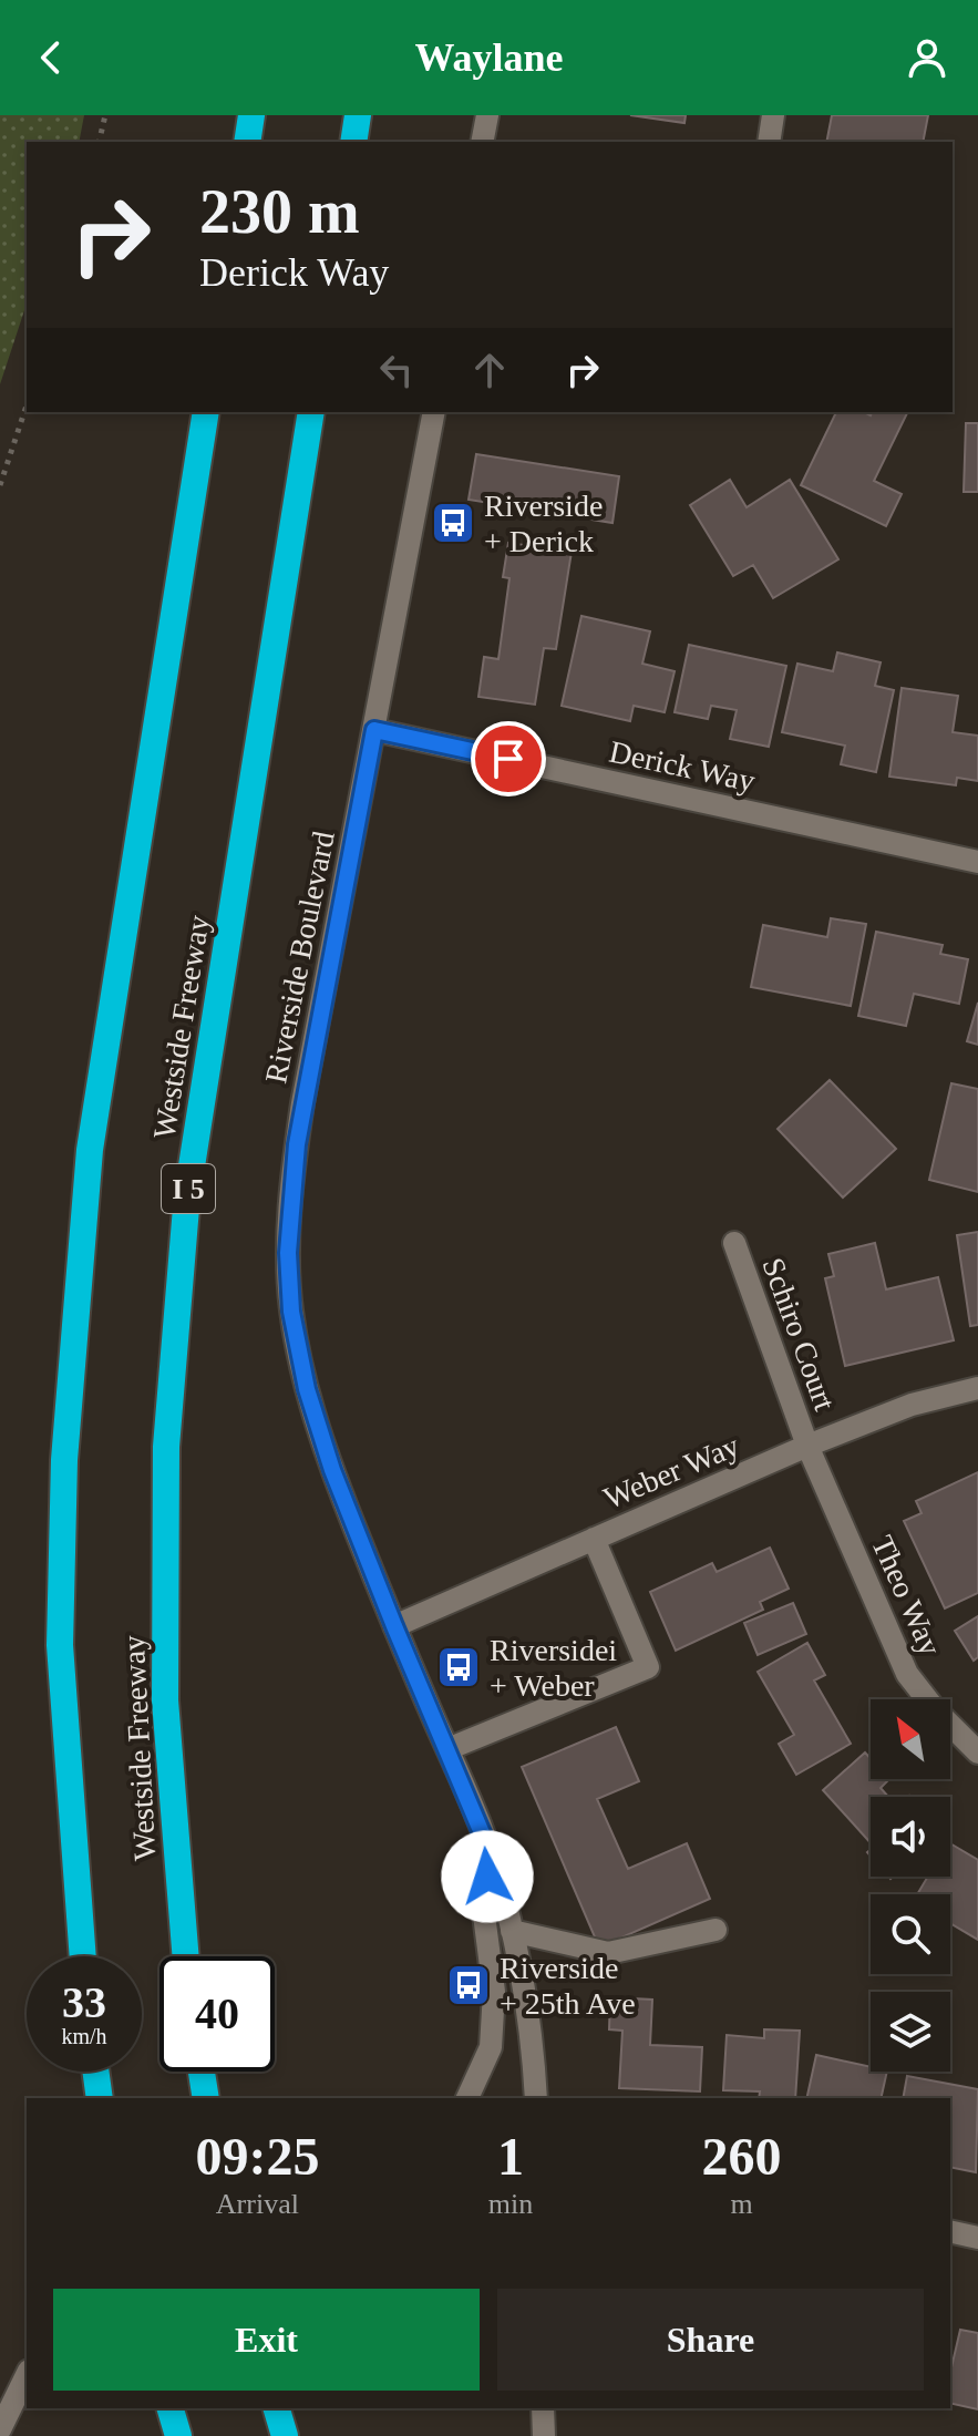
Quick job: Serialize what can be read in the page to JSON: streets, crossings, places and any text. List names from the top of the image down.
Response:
{
  "streets": {
    "highway": ["Westside Freeway", "I 5"],
    "street": [
      "Derick Way",
      "Riverside Boulevard",
      "Schiro Court",
      "Weber Way",
      "Theo Way"
    ]
  },
  "crossings": [
    ["Derick Way", "Riverside Boulevard"],
    ["Riverside Boulevard", "Weber Way"],
    ["Schiro Court", "Weber Way"],
    ["Schiro Court", "Theo Way"],
    ["Weber Way", "Theo Way"]
  ],
  "places": {
    "bus stop": ["Riverside + Derick", "Riversidei + Weber", "Riverside + 25th Ave"]
  },
  "north": "top left",
  "page": {
    "header": "Waylane",
    "turn": ["230 m", "Derick Way"],
    "speed": "33 km/h",
    "limit": "40",
    "eta": [
      "09:25",
      "Arrival",
      "1",
      "min",
      "260",
      "m"
    ],
    "buttons": ["Exit", "Share"]
  }
}
